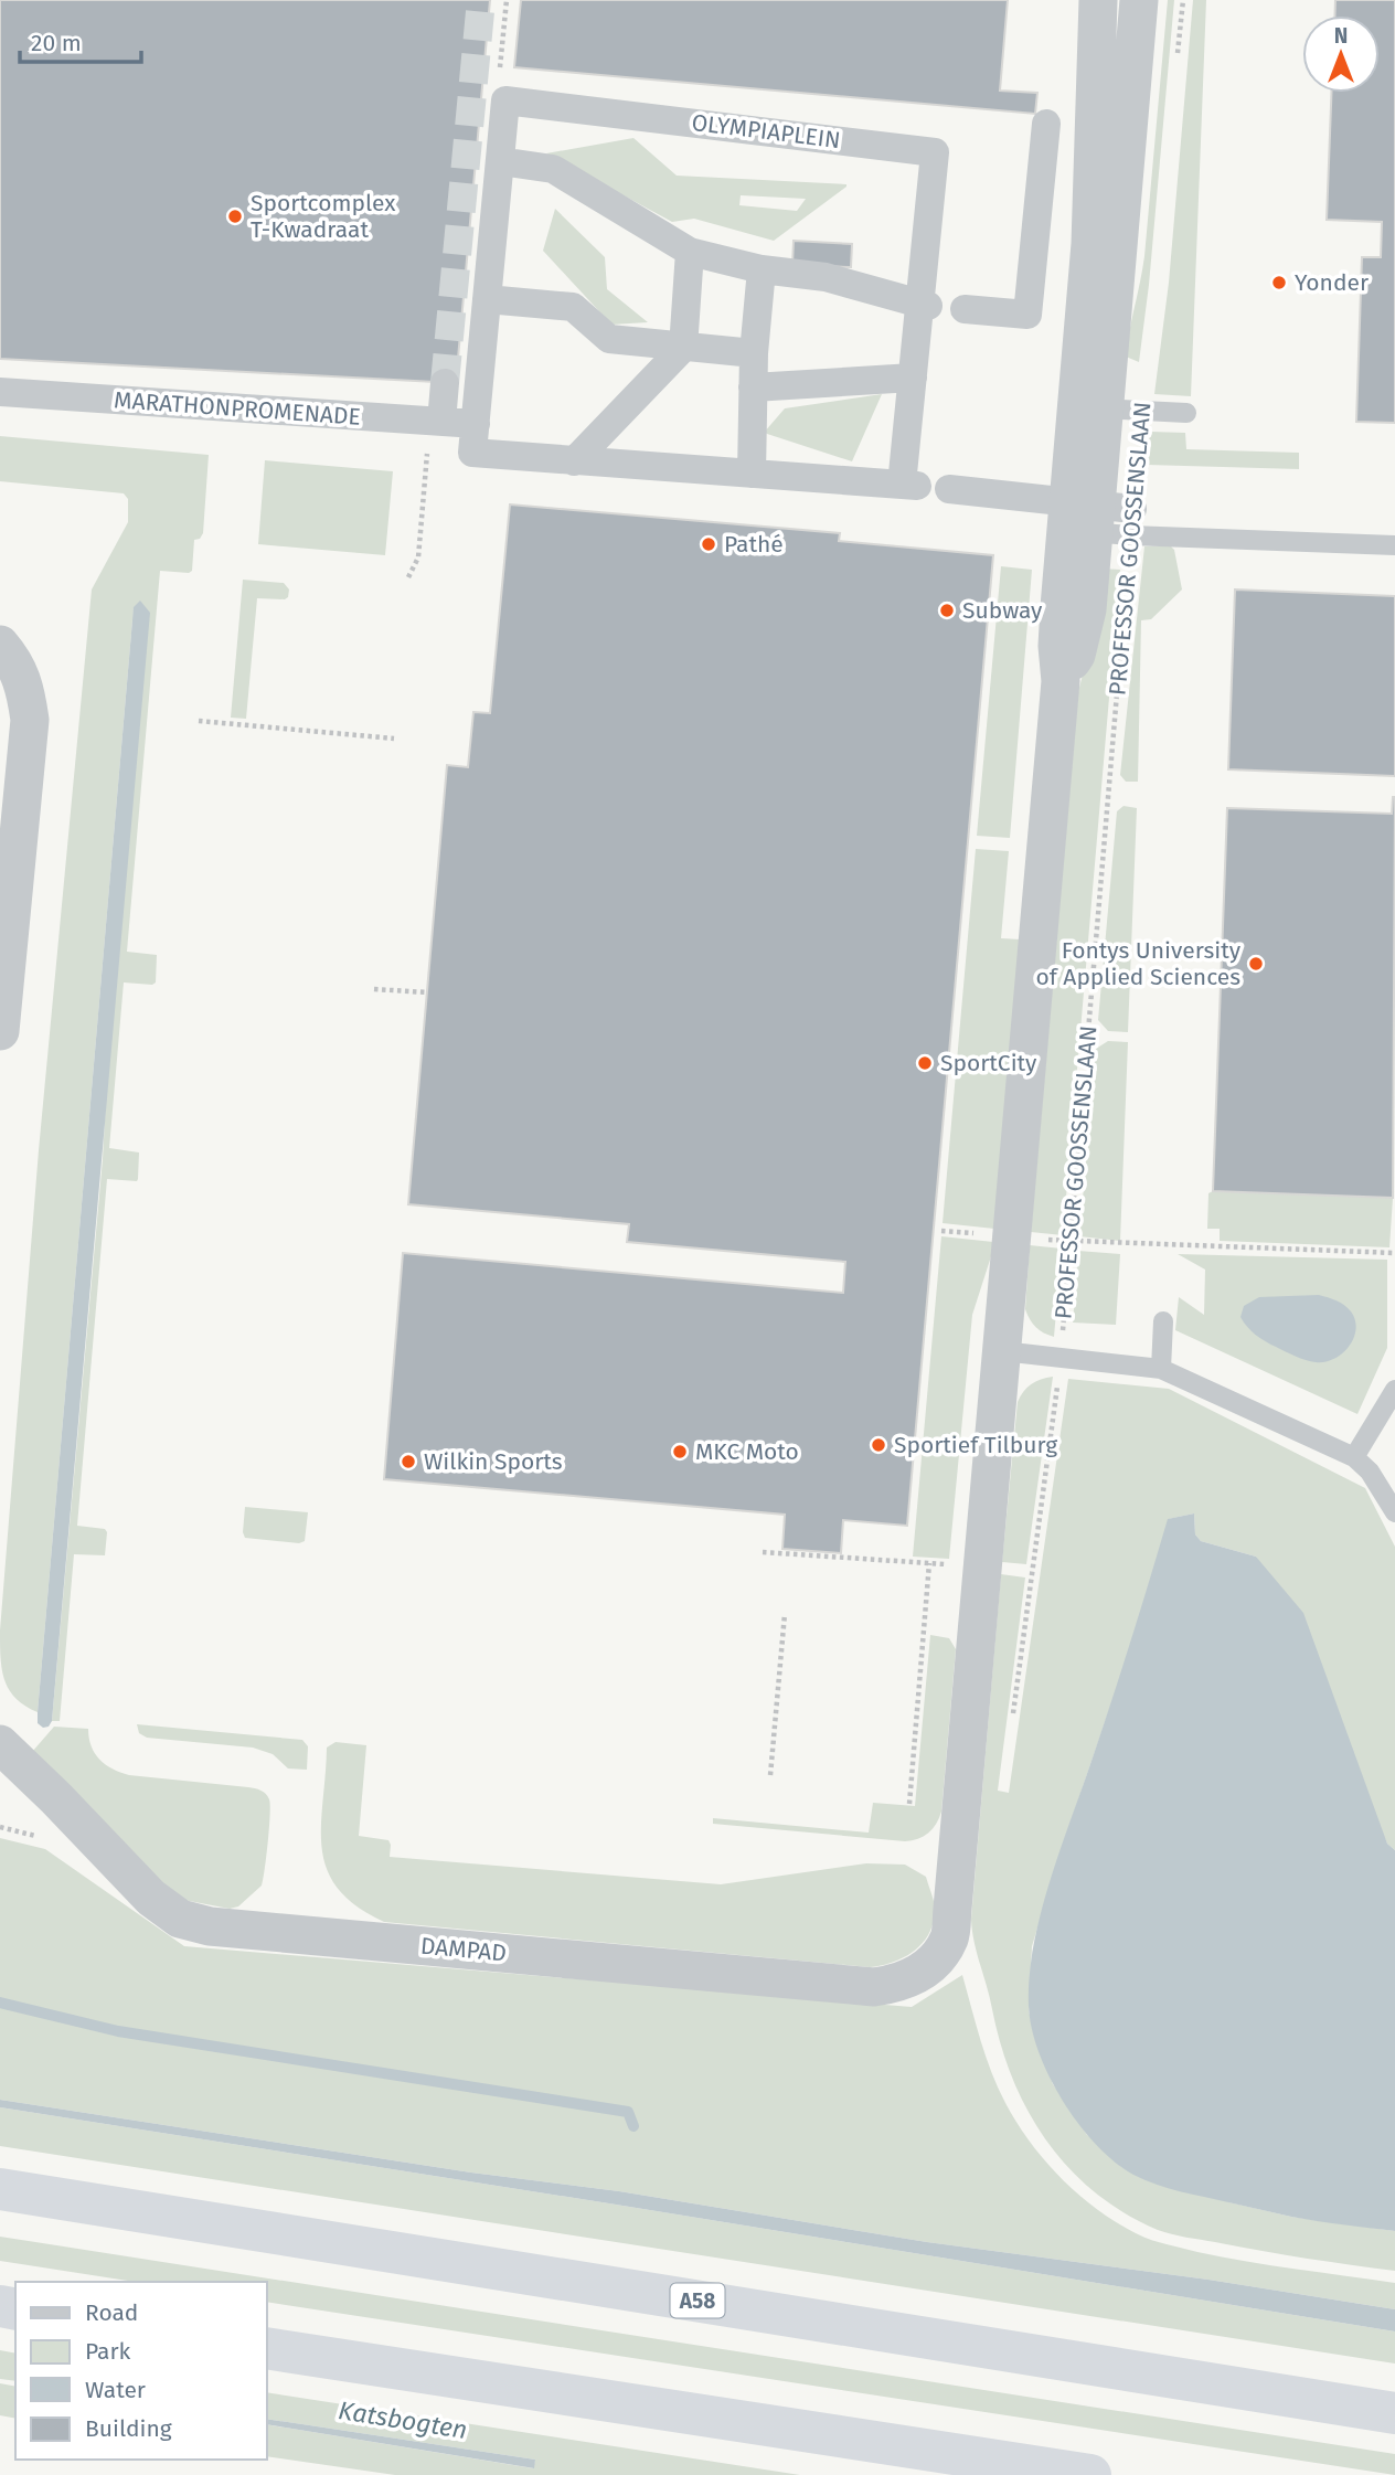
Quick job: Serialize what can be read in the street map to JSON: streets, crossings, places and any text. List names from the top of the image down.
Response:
{
  "streets": {
    "highway": ["A58"],
    "street": [
      "OLYMPIAPLEIN",
      "MARATHONPROMENADE",
      "PROFESSOR GOOSSENSLAAN",
      "DAMPAD"
    ]
  },
  "crossings": [
    ["OLYMPIAPLEIN", "MARATHONPROMENADE"],
    ["PROFESSOR GOOSSENSLAAN", "DAMPAD"]
  ],
  "water": ["Katsbogten"],
  "places": [
    "Sportcomplex T-Kwadraat",
    "Yonder",
    "Pathé",
    "Subway",
    "Fontys University of Applied Sciences",
    "SportCity",
    "Sportief Tilburg",
    "MKC Moto",
    "Wilkin Sports"
  ],
  "legend": [
    "Road",
    "Park",
    "Water",
    "Building"
  ],
  "scale_bar": "20 m",
  "north": "top"
}
